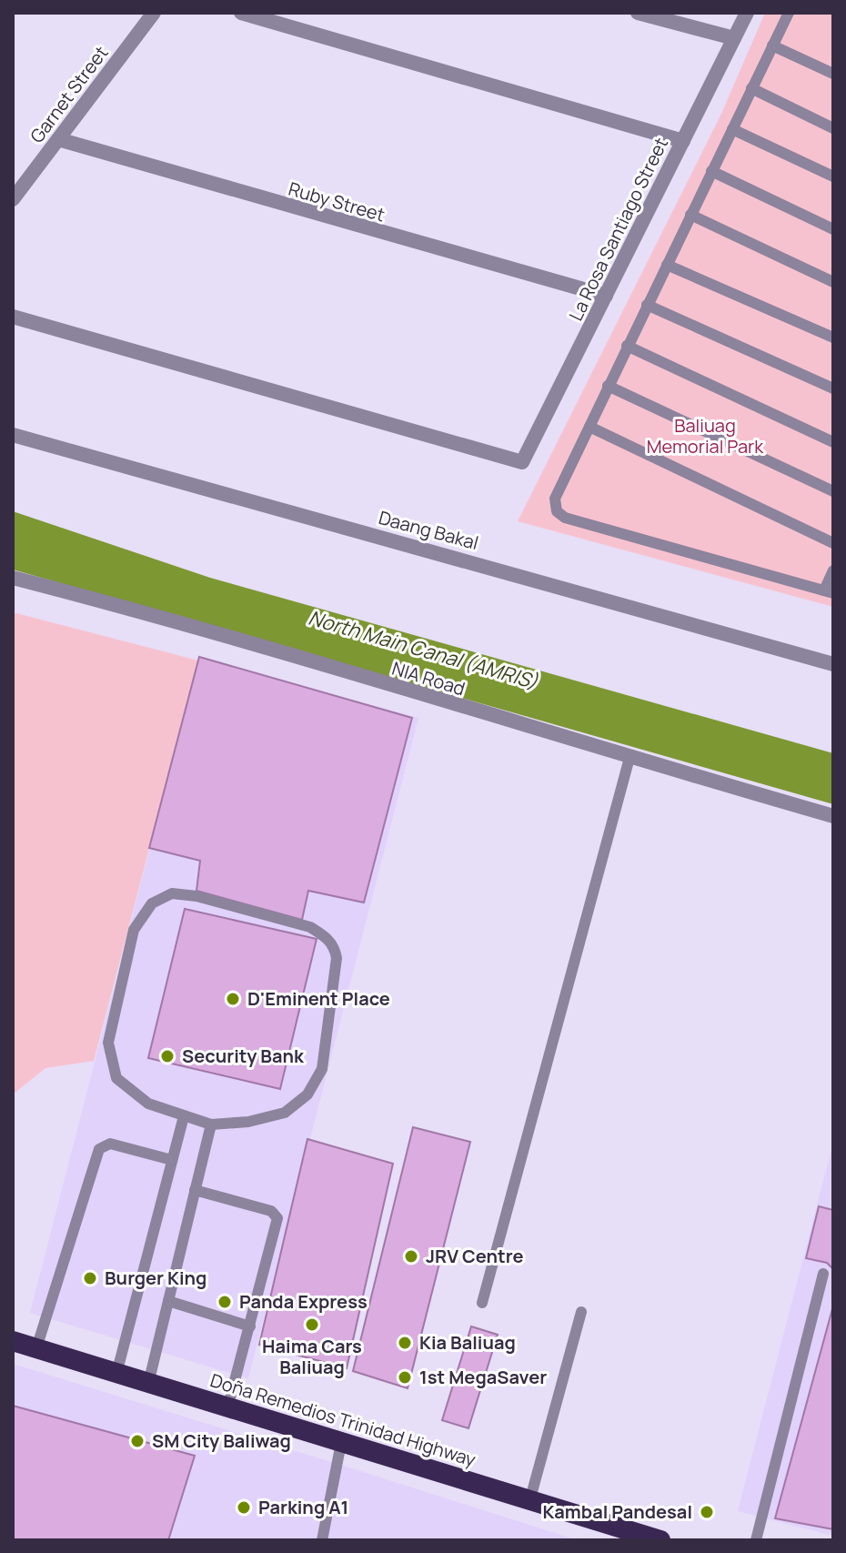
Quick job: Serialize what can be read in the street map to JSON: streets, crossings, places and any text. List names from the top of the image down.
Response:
{
  "streets": {
    "highway": ["Doña Remedios Trinidad Highway"],
    "street": [
      "Garnet Street",
      "Ruby Street",
      "La Rosa Santiago Street",
      "Daang Bakal",
      "NIA Road"
    ]
  },
  "crossings": [
    ["Garnet Street", "Ruby Street"],
    ["Ruby Street", "La Rosa Santiago Street"]
  ],
  "water": ["North Main Canal (AMRIS)"],
  "parks": ["Baliuag Memorial Park"],
  "places": [
    "D'Eminent Place",
    "Security Bank",
    "JRV Centre",
    "Burger King",
    "Panda Express",
    "Haima Cars Baliuag",
    "Kia Baliuag",
    "1st MegaSaver",
    "SM City Baliwag",
    "Parking A1",
    "Kambal Pandesal"
  ]
}
